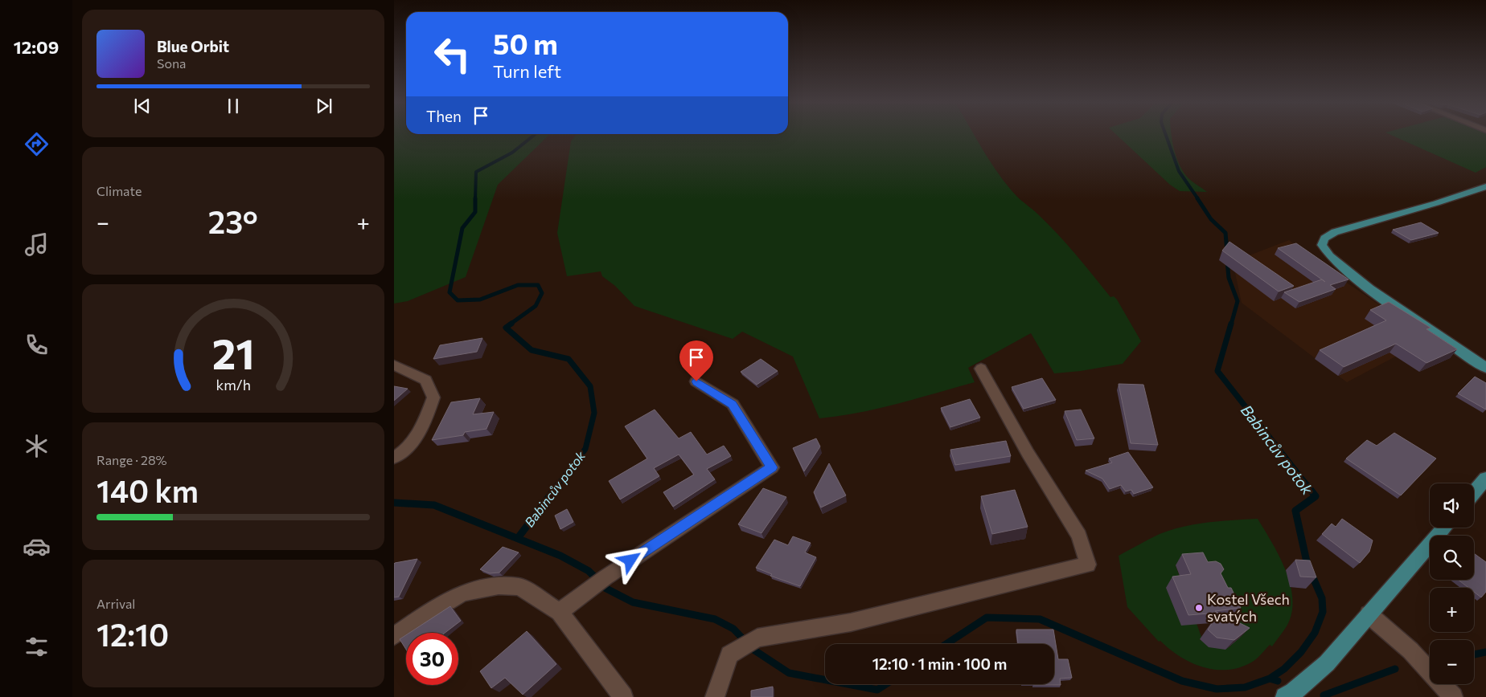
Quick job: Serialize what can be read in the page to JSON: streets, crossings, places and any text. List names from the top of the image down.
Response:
{
  "water": ["Babincův potok"],
  "places": ["Kostel Všech svatých"],
  "page": {
    "tabs": "12:09",
    "turn": ["50 m", "Turn left"],
    "song": ["Blue Orbit", "Sona"],
    "then": "Then",
    "tile": [
      "Climate",
      ["Range · 28%", "140 km"],
      ["Arrival", "12:10"]
    ],
    "heat": ["−", "23°", "+"],
    "map_buttons": ["+", "−"],
    "limit": "30",
    "trip": "12:10 · 1 min · 100 m",
    "gauge": ["21", "km/h"]
  }
}
